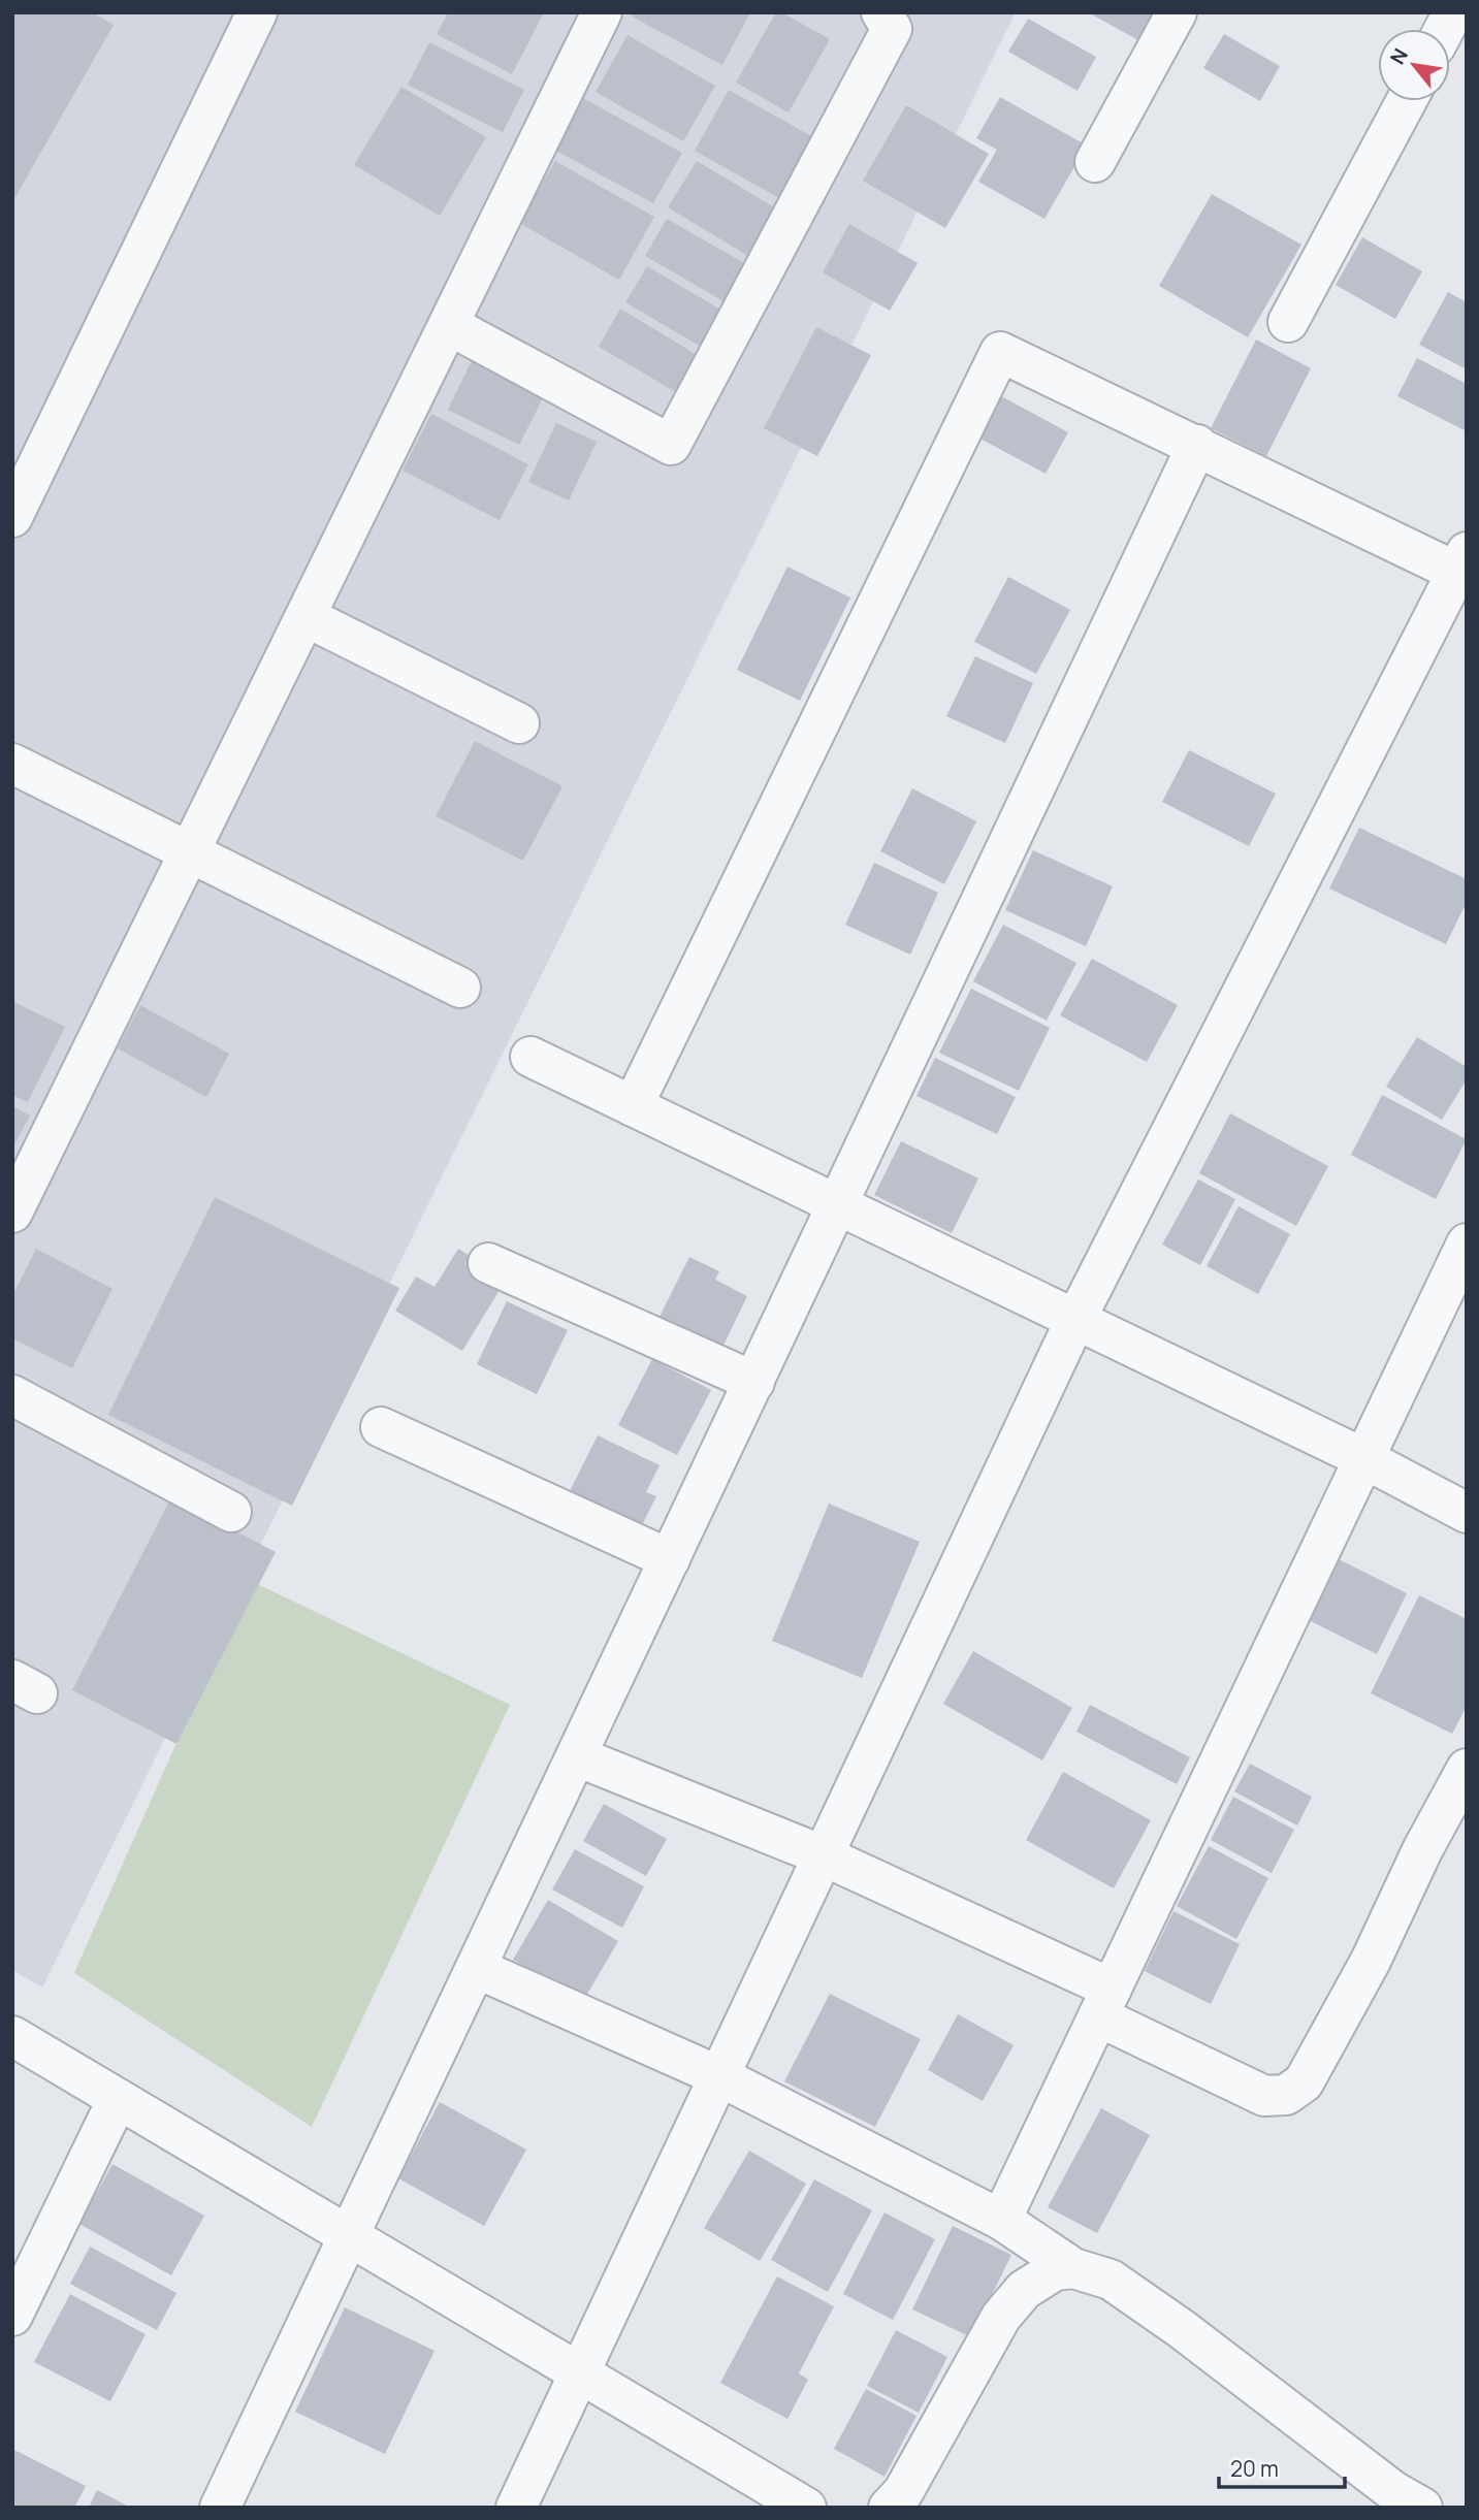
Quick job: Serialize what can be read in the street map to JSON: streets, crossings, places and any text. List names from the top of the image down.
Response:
{
  "scale_bar": "20 m",
  "north": "top left"
}
